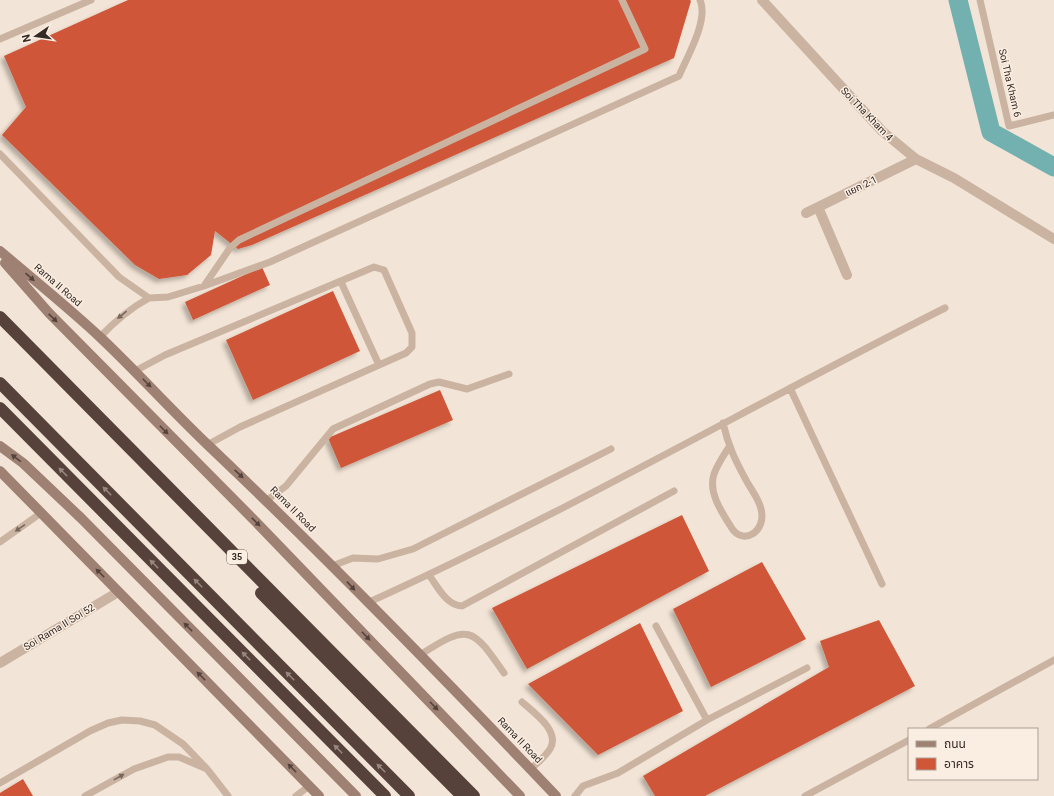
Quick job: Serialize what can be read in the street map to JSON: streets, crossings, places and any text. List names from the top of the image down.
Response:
{
  "streets": {
    "highway": ["35"],
    "main road": ["Rama II Road"],
    "street": ["Soi Tha Kham 4", "แยก 2-1", "Soi Rama II Soi 52"],
    "lane": ["Soi Tha Kham 6"]
  },
  "crossings": [
    ["Soi Tha Kham 4", "แยก 2-1"]
  ],
  "legend": ["ถนน", "อาคาร"],
  "north": "left"
}
